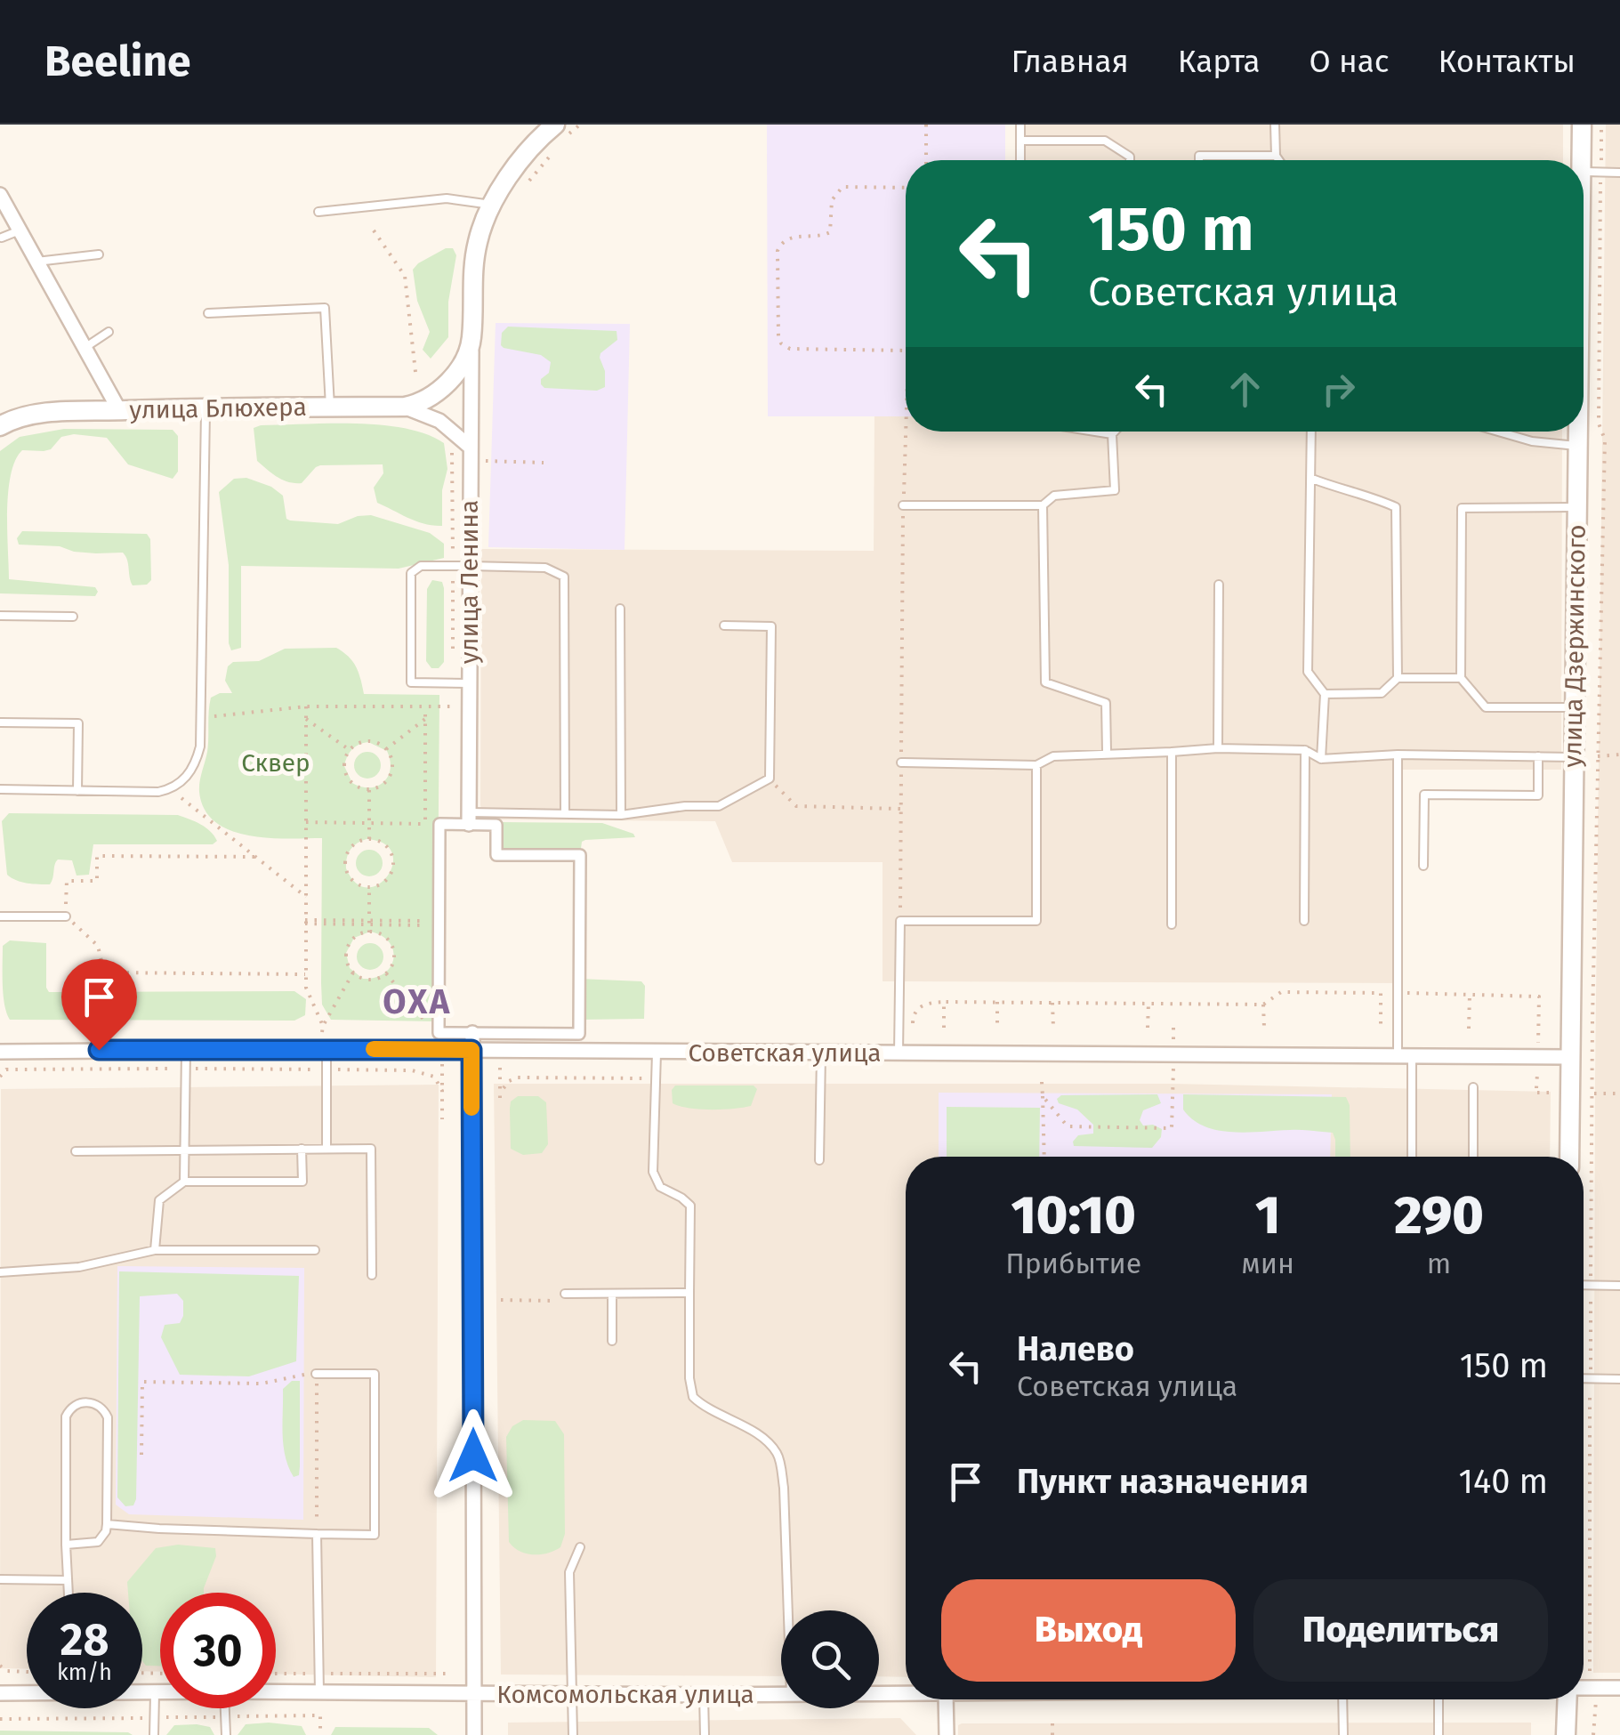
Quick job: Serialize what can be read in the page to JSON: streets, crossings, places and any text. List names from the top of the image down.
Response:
{
  "streets": {
    "street": [
      "улица Блюхера",
      "улица Ленина",
      "улица Дзержинского",
      "Советская улица",
      "Комсомольская улица"
    ]
  },
  "crossings": [
    ["улица Блюхера", "улица Ленина"],
    ["улица Дзержинского", "Советская улица"]
  ],
  "districts": ["ОХА"],
  "parks": ["Сквер"],
  "page": {
    "header": "Beeline",
    "nav": [
      "Главная",
      "Карта",
      "О нас",
      "Контакты"
    ],
    "turn": ["150 m", "Советская улица"],
    "eta": [
      "10:10",
      "Прибытие",
      "1",
      "мин",
      "290",
      "m"
    ],
    "list": [
      {
        "name": "Налево",
        "note": "Советская улица",
        "value": "150 m"
      },
      {
        "name": "Пункт назначения",
        "value": "140 m"
      }
    ],
    "buttons": ["Выход", "Поделиться"],
    "speed": "28 km/h",
    "limit": "30"
  }
}
